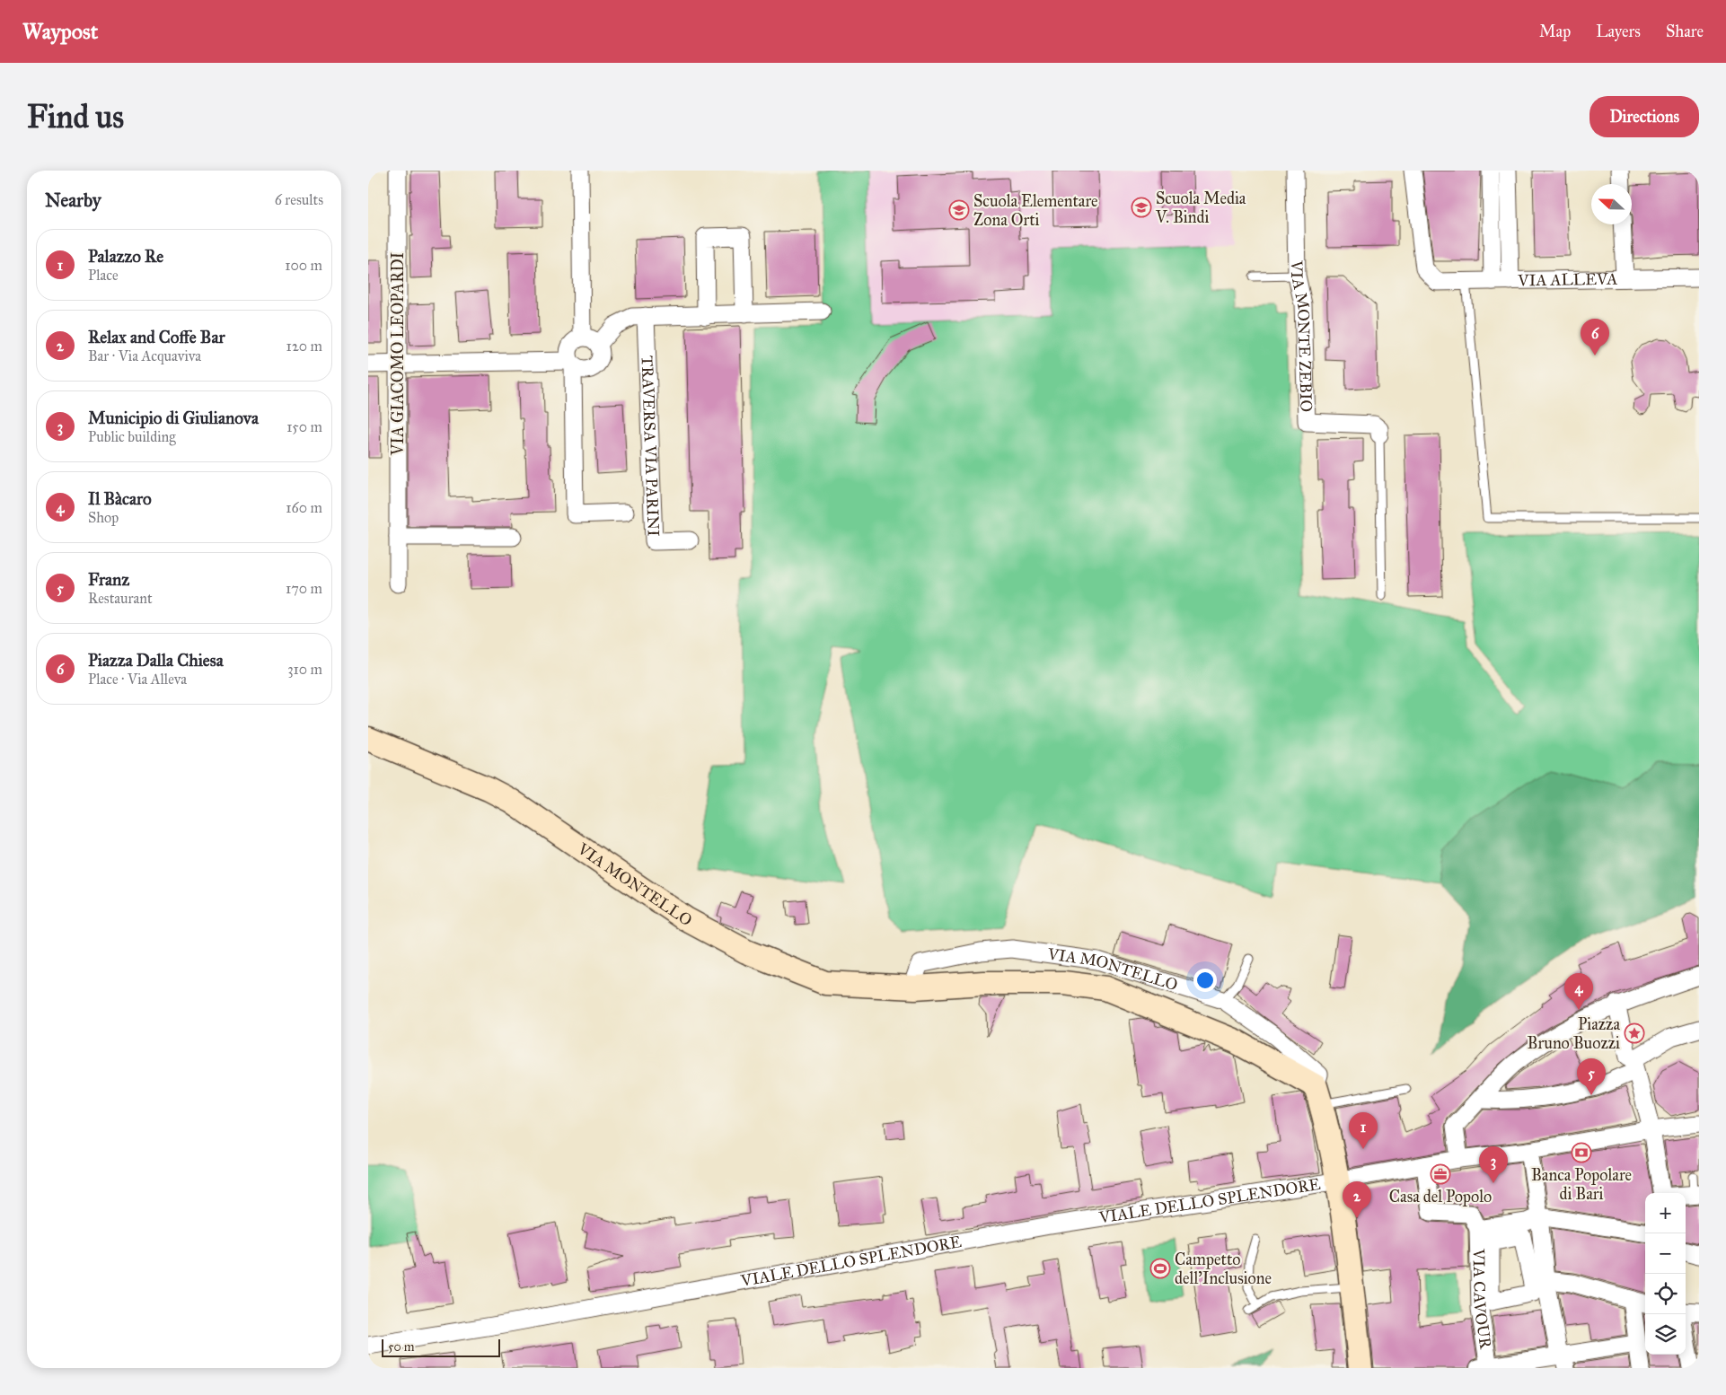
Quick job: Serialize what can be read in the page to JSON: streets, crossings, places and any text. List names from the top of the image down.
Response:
{
  "streets": {
    "main road": ["VIA MONTELLO"],
    "street": [
      "VIA ALLEVA",
      "VIA MONTE ZEBIO",
      "VIA GIACOMO LEOPARDI",
      "TRAVERSA VIA PARINI",
      "VIALE DELLO SPLENDORE",
      "VIA CAVOUR"
    ]
  },
  "crossings": [
    ["VIA MONTELLO", "VIALE DELLO SPLENDORE"]
  ],
  "places": {
    "school or university": ["Scuola Media V. Bindi", "Scuola Elementare Zona Orti"],
    "place": ["Piazza Bruno Buozzi"],
    "bank": ["Banca Popolare di Bari"],
    "office": ["Casa del Popolo"],
    "sports": ["Campetto dell’Inclusione"]
  },
  "scale_bar": "50 m",
  "north": "left",
  "page": {
    "header": "Waypost",
    "nav": ["Map", "Layers", "Share"],
    "buttons": "Directions",
    "title": "Find us",
    "heading": ["Nearby", "6 results"],
    "list": [
      {
        "mark": "1",
        "name": "Palazzo Re",
        "note": "Place",
        "value": "100 m"
      },
      {
        "mark": "2",
        "name": "Relax and Coffe Bar",
        "note": "Bar · Via Acquaviva",
        "value": "120 m"
      },
      {
        "mark": "3",
        "name": "Municipio di Giulianova",
        "note": "Public building",
        "value": "150 m"
      },
      {
        "mark": "4",
        "name": "Il Bàcaro",
        "note": "Shop",
        "value": "160 m"
      },
      {
        "mark": "5",
        "name": "Franz",
        "note": "Restaurant",
        "value": "170 m"
      },
      {
        "mark": "6",
        "name": "Piazza Dalla Chiesa",
        "note": "Place · Via Alleva",
        "value": "310 m"
      }
    ],
    "pins": [
      "6",
      "4",
      "5",
      "1",
      "3",
      "2"
    ],
    "map_buttons": ["+", "−"],
    "scale": "50 m"
  }
}
